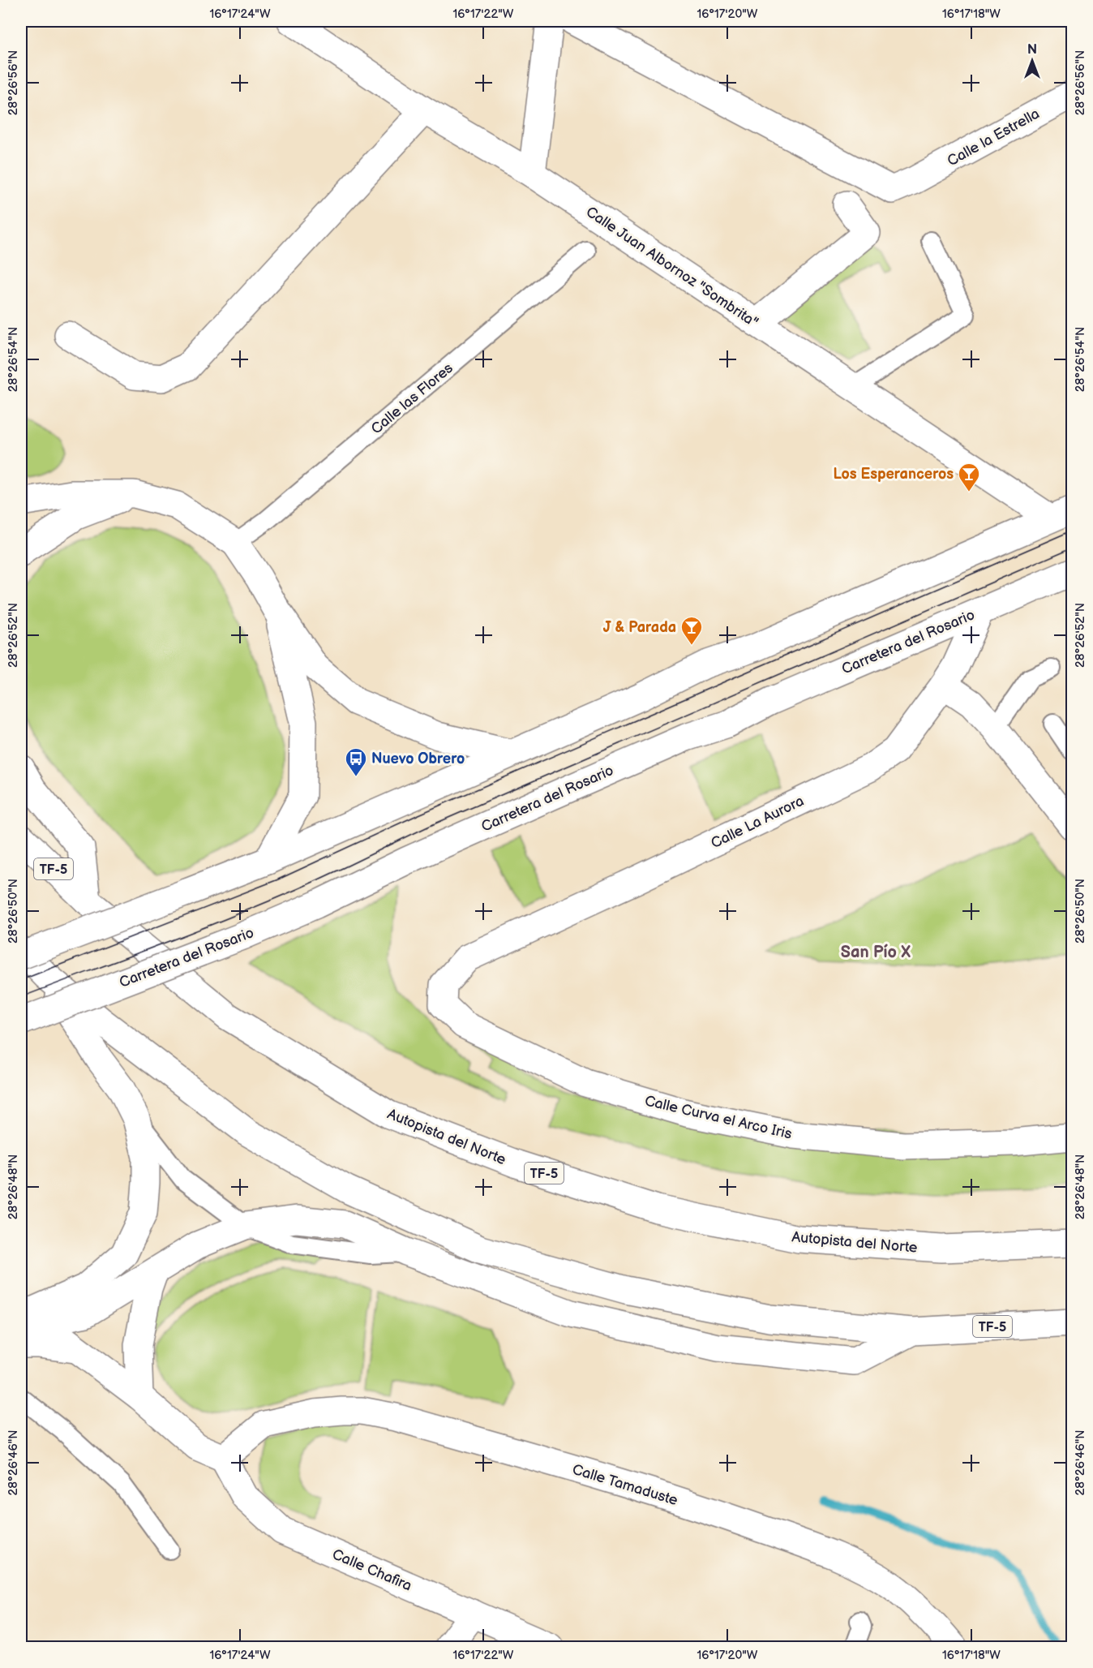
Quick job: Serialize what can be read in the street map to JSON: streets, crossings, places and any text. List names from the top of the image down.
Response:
{
  "streets": {
    "main road": [
      "Calle la Estrella",
      "Calle Juan Albornoz \"Sombrita\"",
      "Carretera del Rosario",
      "Calle La Aurora",
      "TF-5",
      "Calle Curva el Arco Iris",
      "Autopista del Norte",
      "Calle Tamaduste",
      "Calle Chafira"
    ],
    "lane": ["Calle las Flores"]
  },
  "crossings": [
    ["Carretera del Rosario", "Calle La Aurora"],
    ["Calle La Aurora", "Calle Curva el Arco Iris"],
    ["Calle Tamaduste", "Calle Chafira"]
  ],
  "districts": ["San Pío X"],
  "places": {
    "bar": ["Los Esperanceros", "J & Parada"],
    "bus stop": ["Nuevo Obrero"]
  },
  "north": "top",
  "coordinates": [
    "16°17'24\"W",
    "16°17'22\"W",
    "16°17'20\"W",
    "16°17'18\"W",
    "28°26'56\"N",
    "28°26'54\"N",
    "28°26'52\"N",
    "28°26'50\"N",
    "28°26'48\"N",
    "28°26'46\"N"
  ]
}
